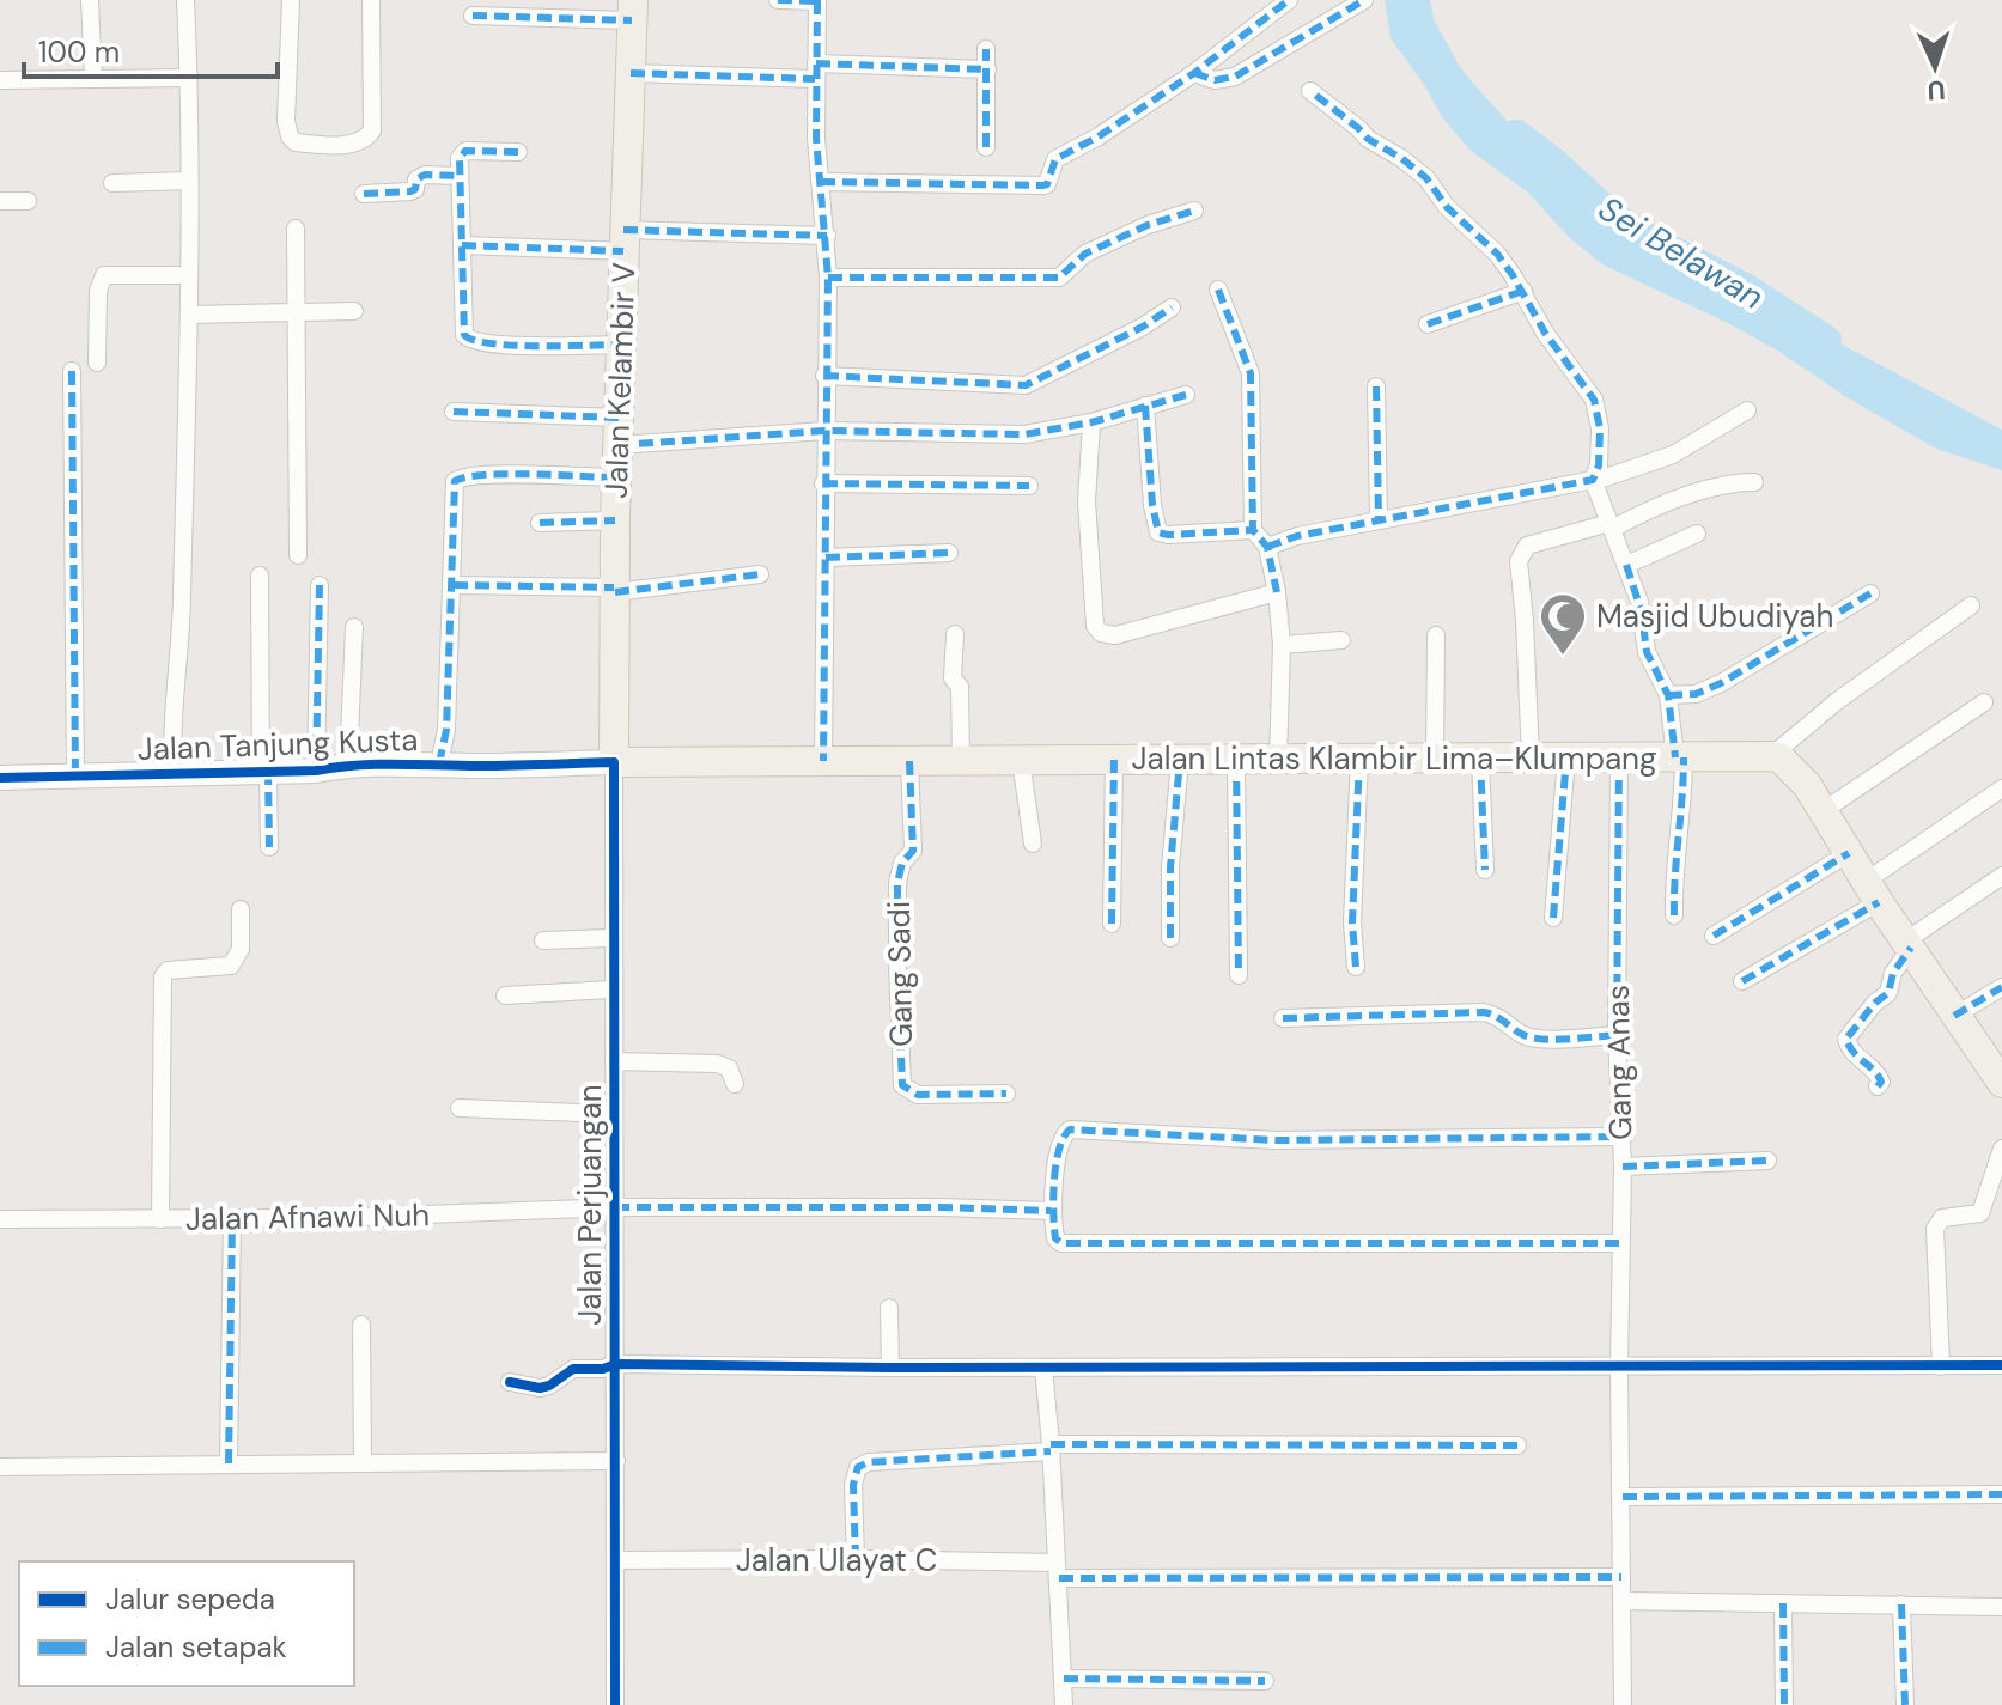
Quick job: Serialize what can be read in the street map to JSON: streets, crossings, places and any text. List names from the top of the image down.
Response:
{
  "streets": {
    "main road": ["Jalan Kelambir V", "Jalan Lintas Klambir Lima–Klumpang"],
    "street": [
      "Jalan Tanjung Kusta",
      "Gang Sadi",
      "Gang Anas",
      "Jalan Perjuangan",
      "Jalan Afnawi Nuh",
      "Jalan Ulayat C"
    ]
  },
  "crossings": [
    ["Jalan Kelambir V", "Jalan Tanjung Kusta"],
    ["Jalan Kelambir V", "Jalan Lintas Klambir Lima–Klumpang"],
    ["Jalan Kelambir V", "Jalan Perjuangan"],
    ["Jalan Tanjung Kusta", "Jalan Lintas Klambir Lima–Klumpang"],
    ["Jalan Tanjung Kusta", "Jalan Perjuangan"],
    ["Jalan Lintas Klambir Lima–Klumpang", "Gang Sadi"],
    ["Jalan Lintas Klambir Lima–Klumpang", "Gang Anas"],
    ["Jalan Lintas Klambir Lima–Klumpang", "Jalan Perjuangan"],
    ["Gang Anas", "Jalan Ulayat C"],
    ["Jalan Perjuangan", "Jalan Afnawi Nuh"],
    ["Jalan Perjuangan", "Jalan Ulayat C"]
  ],
  "water": ["Sei Belawan"],
  "places": {
    "mosque": ["Masjid Ubudiyah"]
  },
  "legend": ["Jalur sepeda", "Jalan setapak"],
  "scale_bar": "100 m",
  "north": "bottom"
}
